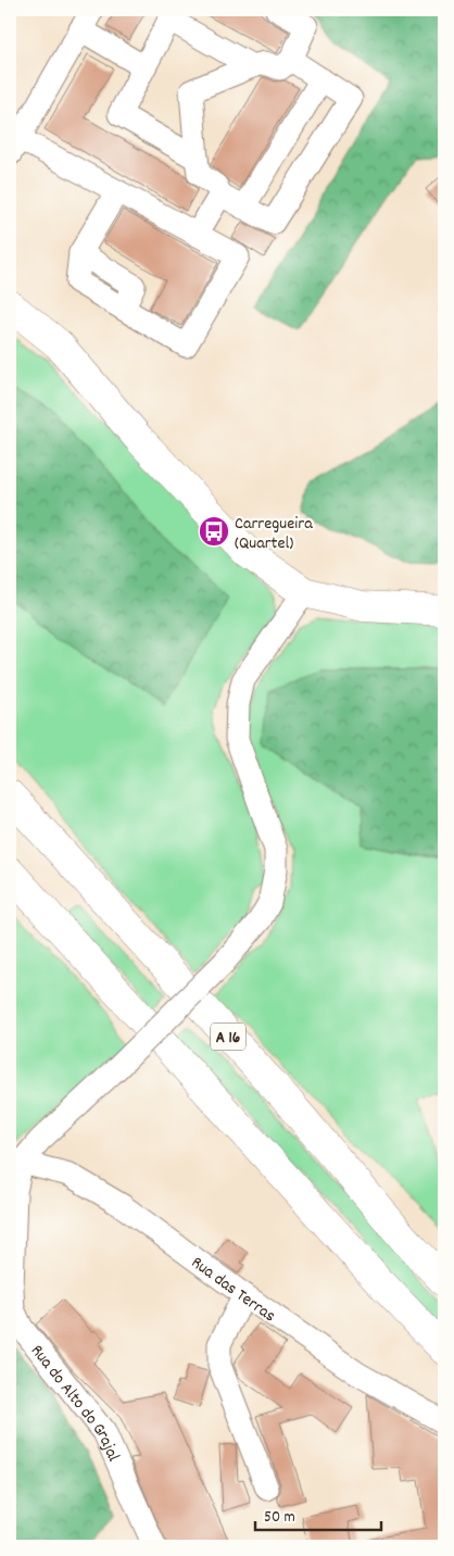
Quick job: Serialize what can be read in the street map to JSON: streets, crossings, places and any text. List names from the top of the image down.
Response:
{
  "streets": {
    "main road": ["A 16"],
    "street": ["Rua das Terras", "Rua do Alto do Grajal"]
  },
  "crossings": [
    ["Rua das Terras", "Rua do Alto do Grajal"]
  ],
  "places": {
    "bus stop": ["Carregueira (Quartel)"]
  },
  "scale_bar": "50 m"
}
